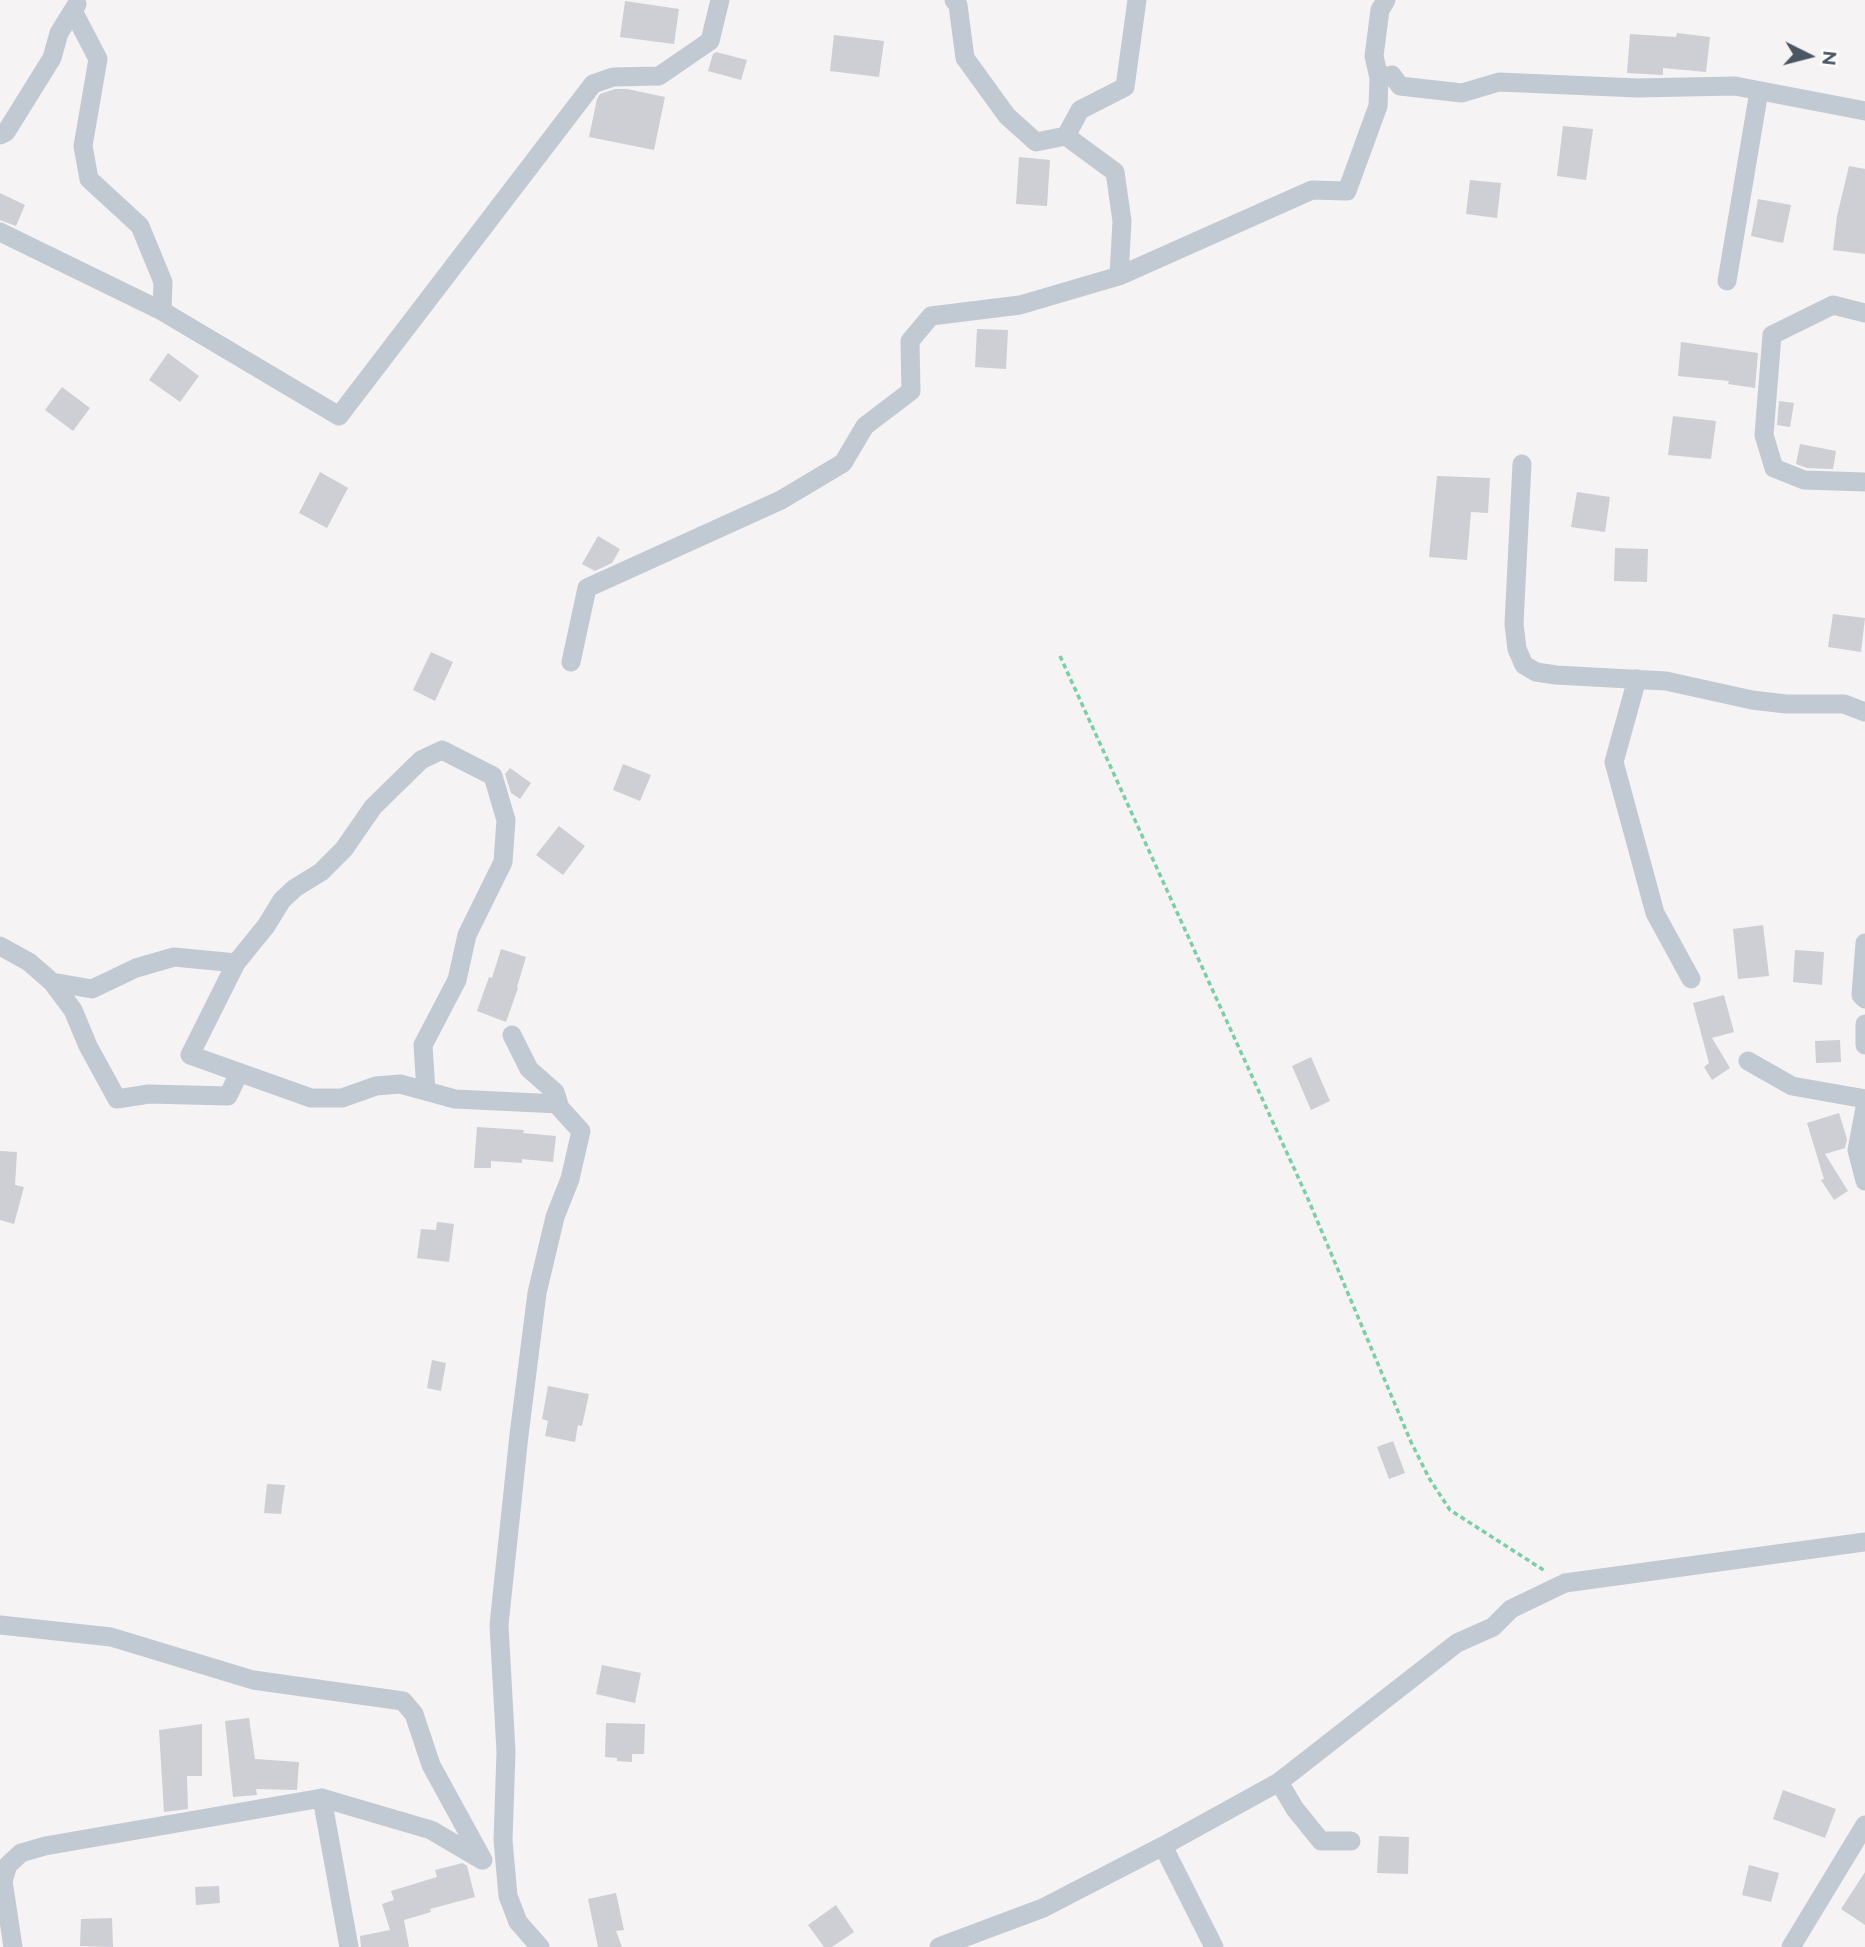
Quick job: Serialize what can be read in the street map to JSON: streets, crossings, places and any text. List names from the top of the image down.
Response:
{
  "north": "right"
}
